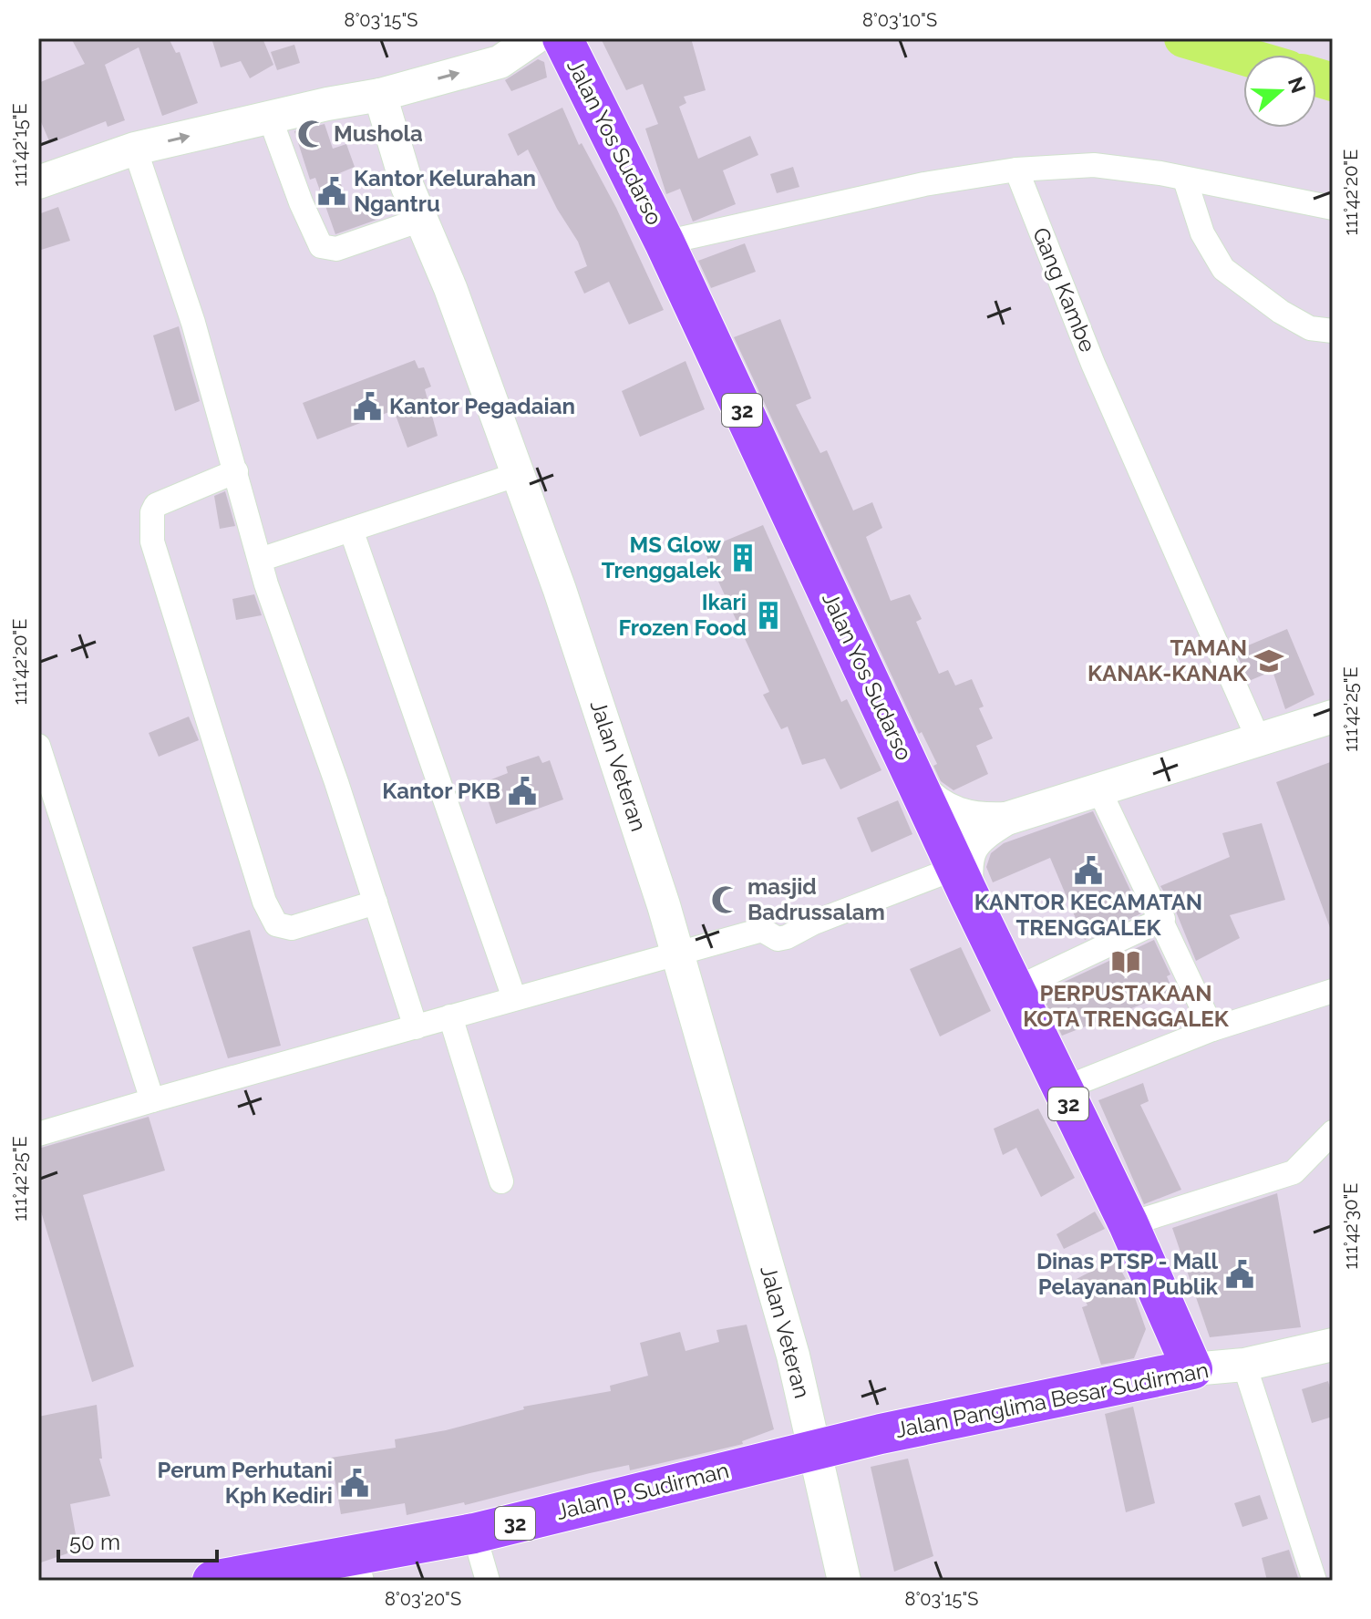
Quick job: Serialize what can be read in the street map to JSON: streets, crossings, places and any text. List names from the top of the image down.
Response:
{
  "streets": {
    "highway": [
      "Jalan Yos Sudarso",
      "32",
      "Jalan Panglima Besar Sudirman",
      "Jalan P. Sudirman"
    ],
    "street": ["Gang Kambe", "Jalan Veteran"]
  },
  "crossings": [
    ["Jalan Yos Sudarso", "32"],
    ["32", "Jalan Panglima Besar Sudirman"],
    ["Jalan Veteran", "Jalan Panglima Besar Sudirman"],
    ["Jalan Veteran", "Jalan P. Sudirman"],
    ["Jalan Panglima Besar Sudirman", "Jalan P. Sudirman"]
  ],
  "places": {
    "mosque": ["Mushola", "masjid Badrussalam"],
    "public building": [
      "Kantor Kelurahan Ngantru",
      "Kantor Pegadaian",
      "Kantor PKB",
      "KANTOR KECAMATAN TRENGGALEK",
      "Dinas PTSP - Mall Pelayanan Publik",
      "Perum Perhutani Kph Kediri"
    ],
    "building": ["MS Glow Trenggalek", "Ikari Frozen Food"],
    "school or university": ["TAMAN KANAK-KANAK"],
    "library": ["PERPUSTAKAAN KOTA TRENGGALEK"]
  },
  "scale_bar": "50 m",
  "north": "right",
  "coordinates": [
    "8°03'15\"S",
    "8°03'10\"S",
    "111°42'15\"E",
    "111°42'20\"E",
    "111°42'25\"E",
    "111°42'30\"E",
    "8°03'20\"S"
  ]
}
